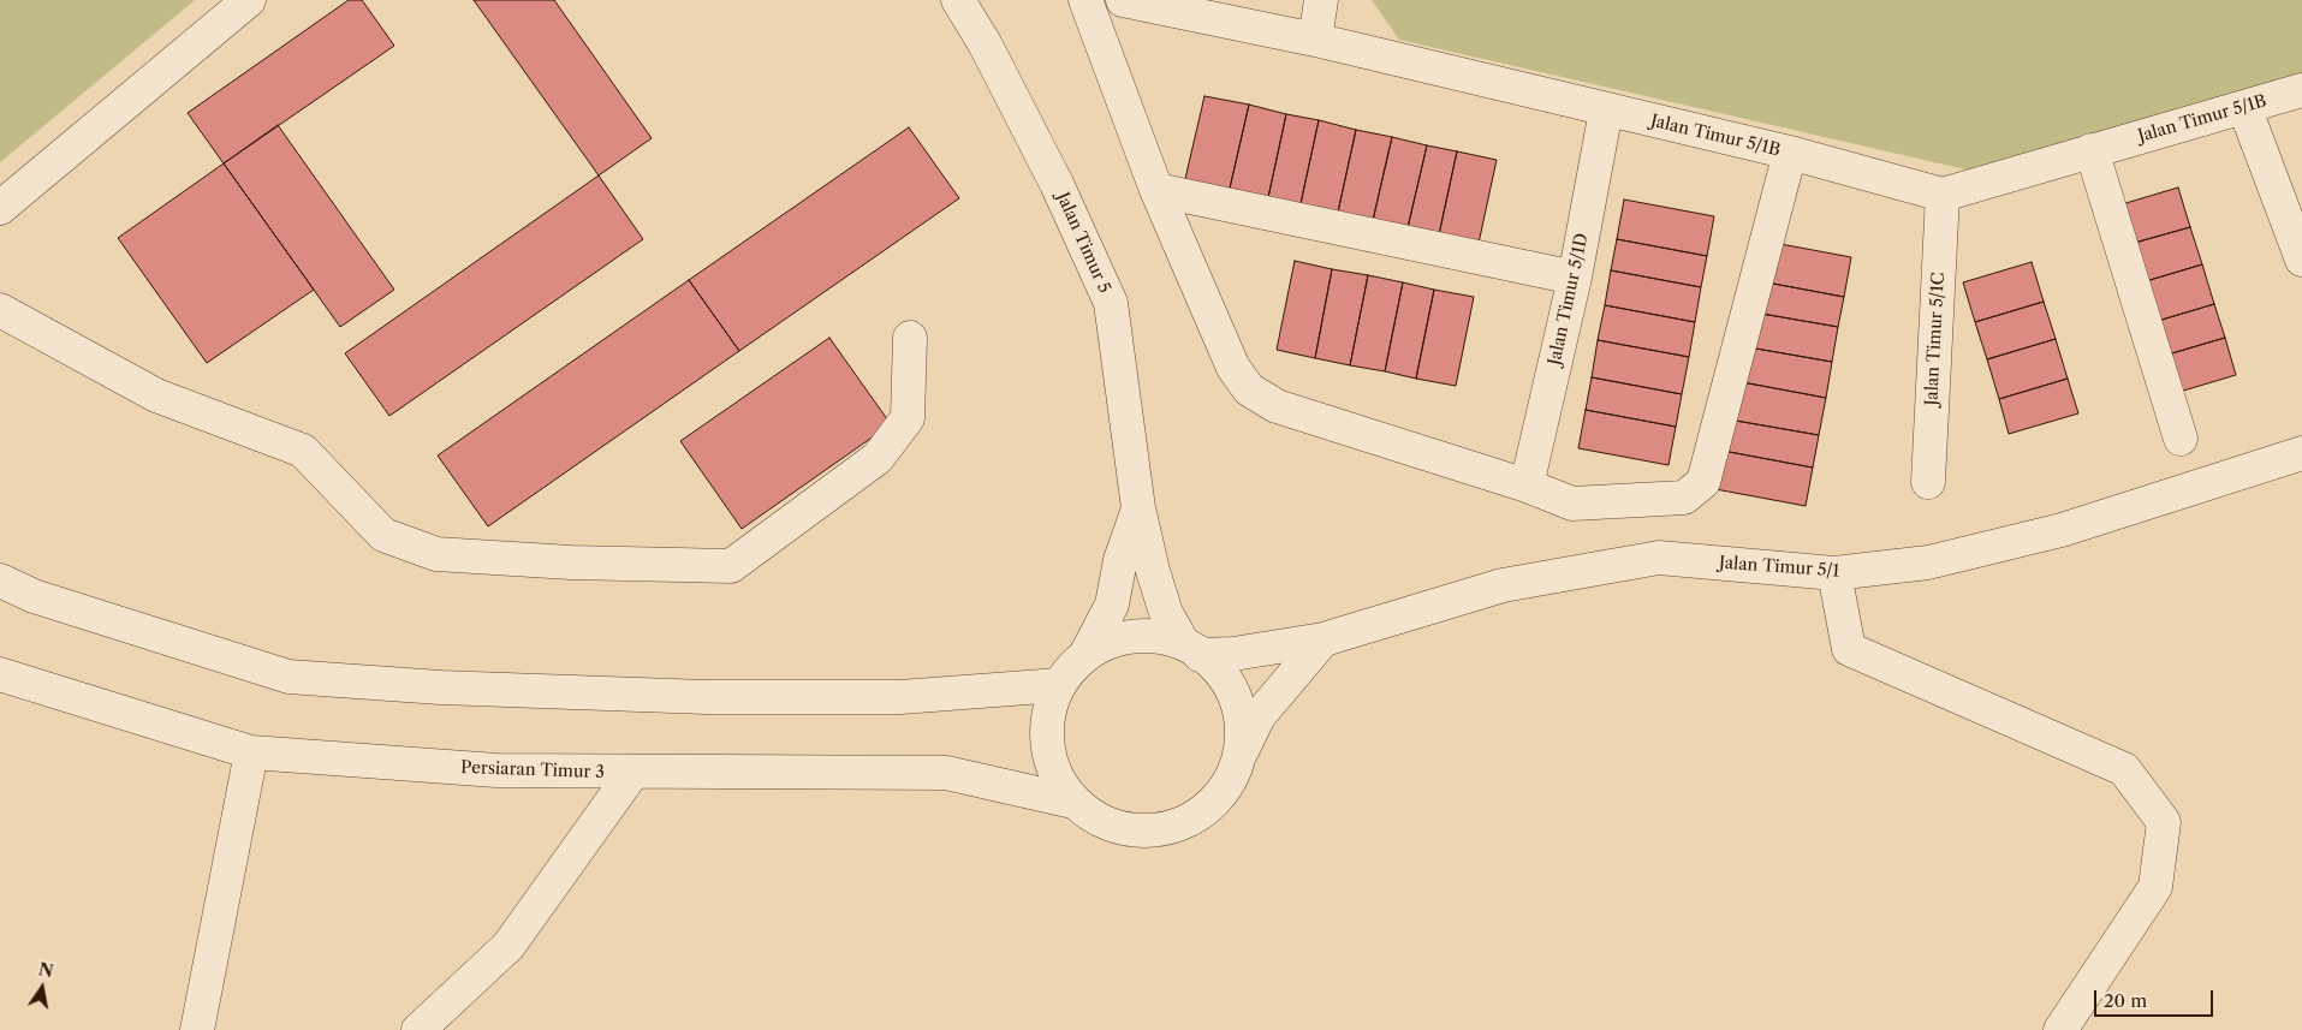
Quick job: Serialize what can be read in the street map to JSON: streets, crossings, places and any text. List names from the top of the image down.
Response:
{
  "streets": {
    "street": [
      "Jalan Timur 5/1B",
      "Jalan Timur 5",
      "Jalan Timur 5/1D",
      "Jalan Timur 5/1C",
      "Jalan Timur 5/1",
      "Persiaran Timur 3"
    ]
  },
  "crossings": [
    ["Jalan Timur 5/1B", "Jalan Timur 5/1D"],
    ["Jalan Timur 5/1B", "Jalan Timur 5/1C"],
    ["Jalan Timur 5", "Jalan Timur 5/1"],
    ["Jalan Timur 5", "Persiaran Timur 3"],
    ["Jalan Timur 5/1", "Persiaran Timur 3"]
  ],
  "scale_bar": "20 m",
  "north": "top"
}
